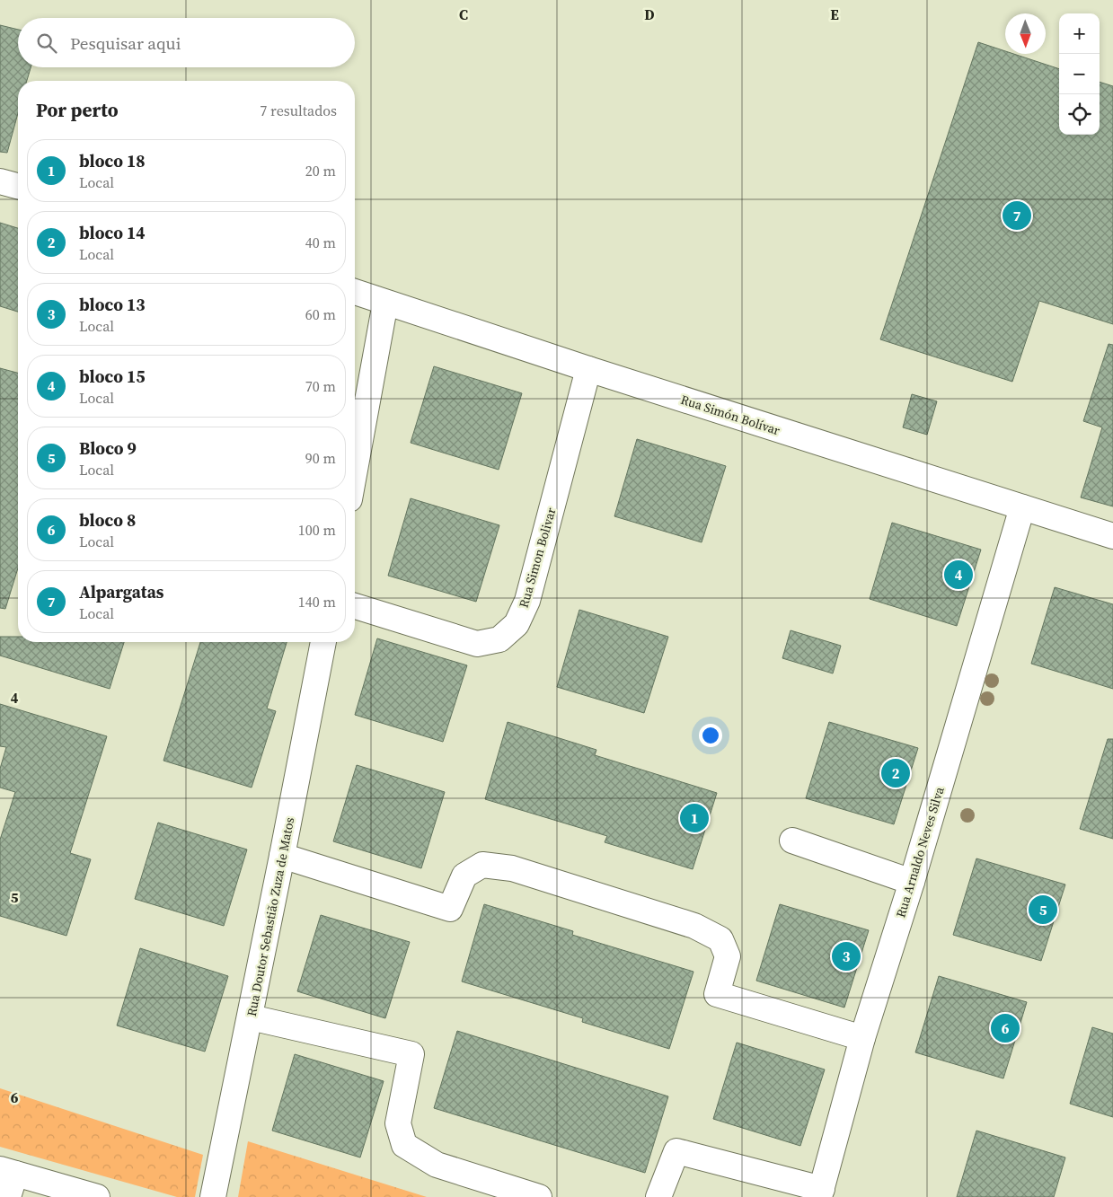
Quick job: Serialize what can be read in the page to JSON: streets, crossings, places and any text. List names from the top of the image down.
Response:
{
  "streets": {
    "street": [
      "Rua Simón Bolívar",
      "Rua Simon Bolivar",
      "Rua Arnaldo Neves Silva",
      "Rua Doutor Sebastião Zuza de Matos"
    ]
  },
  "crossings": [
    ["Rua Simón Bolívar", "Rua Simon Bolivar"],
    ["Rua Simón Bolívar", "Rua Arnaldo Neves Silva"]
  ],
  "north": "bottom",
  "page": {
    "map_buttons": ["+", "−"],
    "search": "Pesquisar aqui",
    "heading": ["Por perto", "7 resultados"],
    "list": [
      {
        "mark": "1",
        "name": "bloco 18",
        "note": "Local",
        "value": "20 m"
      },
      {
        "mark": "2",
        "name": "bloco 14",
        "note": "Local",
        "value": "40 m"
      },
      {
        "mark": "3",
        "name": "bloco 13",
        "note": "Local",
        "value": "60 m"
      },
      {
        "mark": "4",
        "name": "bloco 15",
        "note": "Local",
        "value": "70 m"
      },
      {
        "mark": "5",
        "name": "Bloco 9",
        "note": "Local",
        "value": "90 m"
      },
      {
        "mark": "6",
        "name": "bloco 8",
        "note": "Local",
        "value": "100 m"
      },
      {
        "mark": "7",
        "name": "Alpargatas",
        "note": "Local",
        "value": "140 m"
      }
    ],
    "pins": [
      "7",
      "4",
      "2",
      "1",
      "5",
      "3",
      "6"
    ]
  },
  "grid": {
    "columns": ["C", "D", "E"],
    "rows": ["4", "5", "6"]
  }
}
